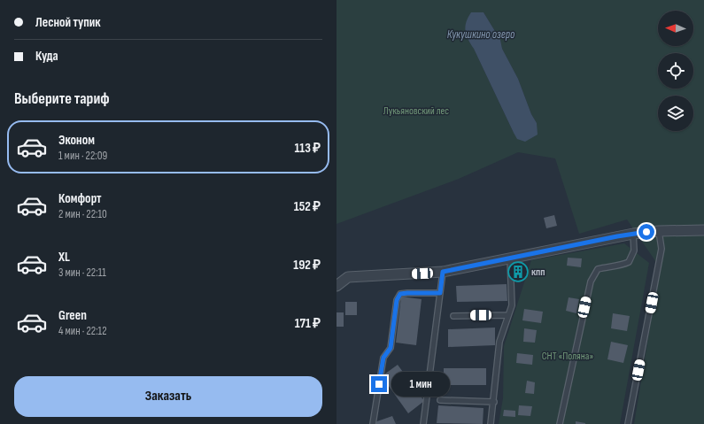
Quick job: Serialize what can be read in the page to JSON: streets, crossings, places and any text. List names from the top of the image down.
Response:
{
  "water": ["Кукушкино озеро"],
  "parks": ["Лукьяновский лес", "СНТ «Поляна»"],
  "places": {
    "building": ["кпп"]
  },
  "north": "left",
  "page": {
    "banner": ["Лесной тупик", "Куда"],
    "heading": "Выберите тариф",
    "list": [
      {
        "name": "Эконом",
        "note": "1 мин · 22:09",
        "value": "113 ₽"
      },
      {
        "name": "Комфорт",
        "note": "2 мин · 22:10",
        "value": "152 ₽"
      },
      {
        "name": "XL",
        "note": "3 мин · 22:11",
        "value": "192 ₽"
      },
      {
        "name": "Green",
        "note": "4 мин · 22:12",
        "value": "171 ₽"
      }
    ],
    "buttons": "Заказать",
    "bubble": "1 мин"
  }
}
